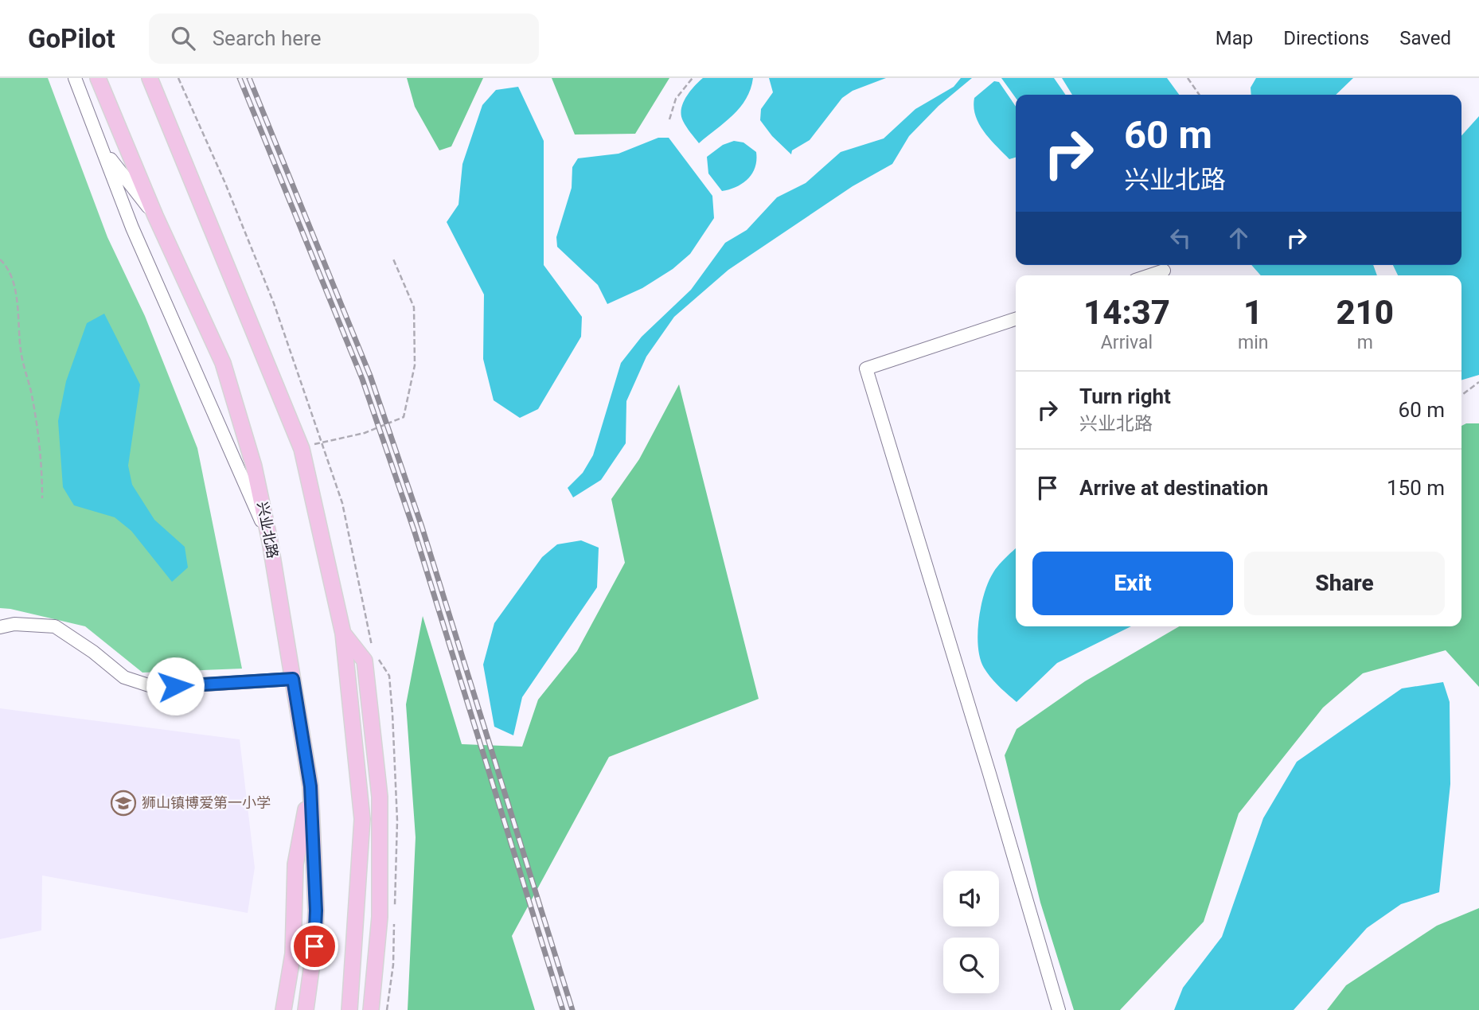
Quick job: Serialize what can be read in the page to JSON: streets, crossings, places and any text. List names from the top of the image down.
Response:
{
  "streets": {
    "main road": ["兴业北路"]
  },
  "places": {
    "school or university": ["狮山镇博爱第一小学"]
  },
  "page": {
    "header": "GoPilot",
    "search": "Search here",
    "nav": ["Map", "Directions", "Saved"],
    "turn": ["60 m", "兴业北路"],
    "eta": [
      "14:37",
      "Arrival",
      "1",
      "min",
      "210",
      "m"
    ],
    "list": [
      {
        "name": "Turn right",
        "note": "兴业北路",
        "value": "60 m"
      },
      {
        "name": "Arrive at destination",
        "value": "150 m"
      }
    ],
    "buttons": ["Exit", "Share"]
  }
}
